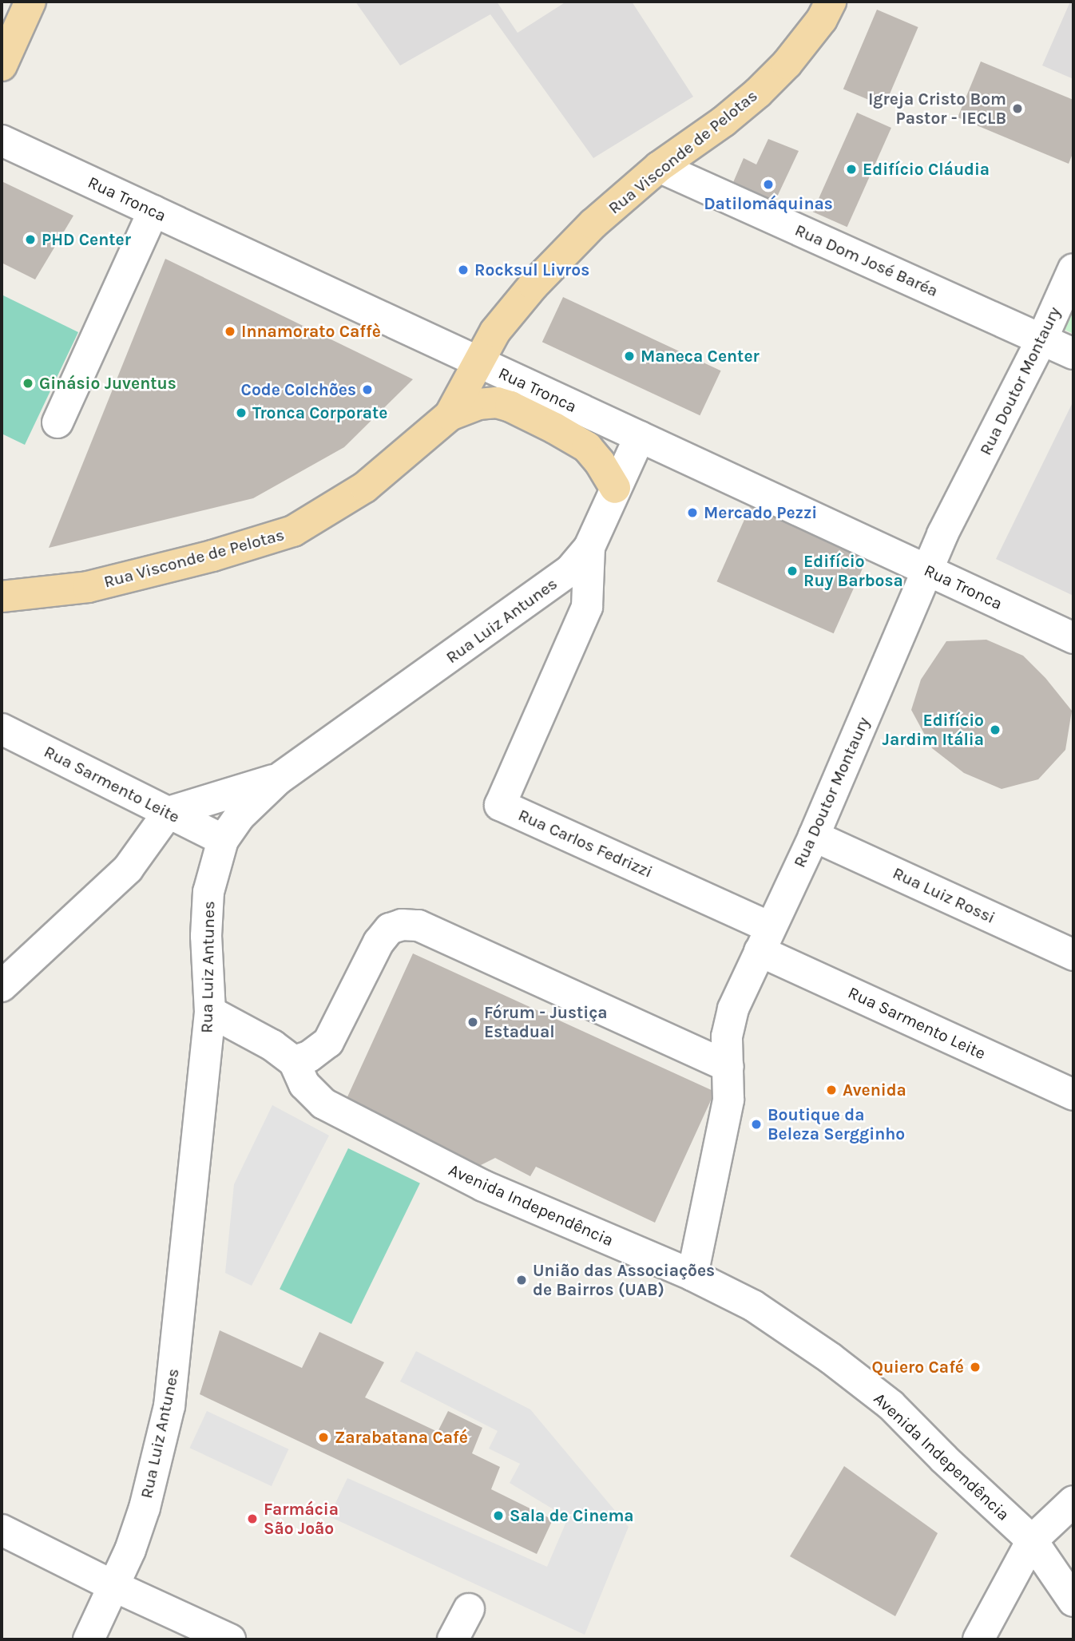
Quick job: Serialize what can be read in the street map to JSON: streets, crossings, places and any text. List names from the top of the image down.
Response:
{
  "streets": {
    "main road": ["Rua Visconde de Pelotas"],
    "street": [
      "Rua Tronca",
      "Rua Dom José Baréa",
      "Rua Doutor Montaury",
      "Rua Luiz Antunes",
      "Rua Sarmento Leite",
      "Rua Carlos Fedrizzi",
      "Rua Luiz Rossi",
      "Avenida Independência"
    ]
  },
  "crossings": [
    ["Rua Visconde de Pelotas", "Rua Tronca"],
    ["Rua Visconde de Pelotas", "Rua Dom José Baréa"],
    ["Rua Tronca", "Rua Doutor Montaury"],
    ["Rua Tronca", "Rua Luiz Antunes"],
    ["Rua Dom José Baréa", "Rua Doutor Montaury"],
    ["Rua Doutor Montaury", "Rua Sarmento Leite"],
    ["Rua Doutor Montaury", "Rua Carlos Fedrizzi"],
    ["Rua Doutor Montaury", "Rua Luiz Rossi"],
    ["Rua Doutor Montaury", "Avenida Independência"],
    ["Rua Luiz Antunes", "Rua Sarmento Leite"],
    ["Rua Luiz Antunes", "Rua Carlos Fedrizzi"],
    ["Rua Luiz Antunes", "Avenida Independência"],
    ["Rua Sarmento Leite", "Rua Carlos Fedrizzi"]
  ],
  "places": [
    "Igreja Cristo Bom Pastor - IECLB",
    "Edifício Cláudia",
    "Datilomáquinas",
    "PHD Center",
    "Rocksul Livros",
    "Innamorato Caffè",
    "Maneca Center",
    "Ginásio Juventus",
    "Code Colchões",
    "Tronca Corporate",
    "Mercado Pezzi",
    "Edifício Ruy Barbosa",
    "Edifício Jardim Itália",
    "Fórum - Justiça Estadual",
    "Avenida",
    "Boutique da Beleza Sergginho",
    "União das Associações de Bairros (UAB)",
    "Quiero Café",
    "Zarabatana Café",
    "Sala de Cinema",
    "Farmácia São João"
  ]
}
